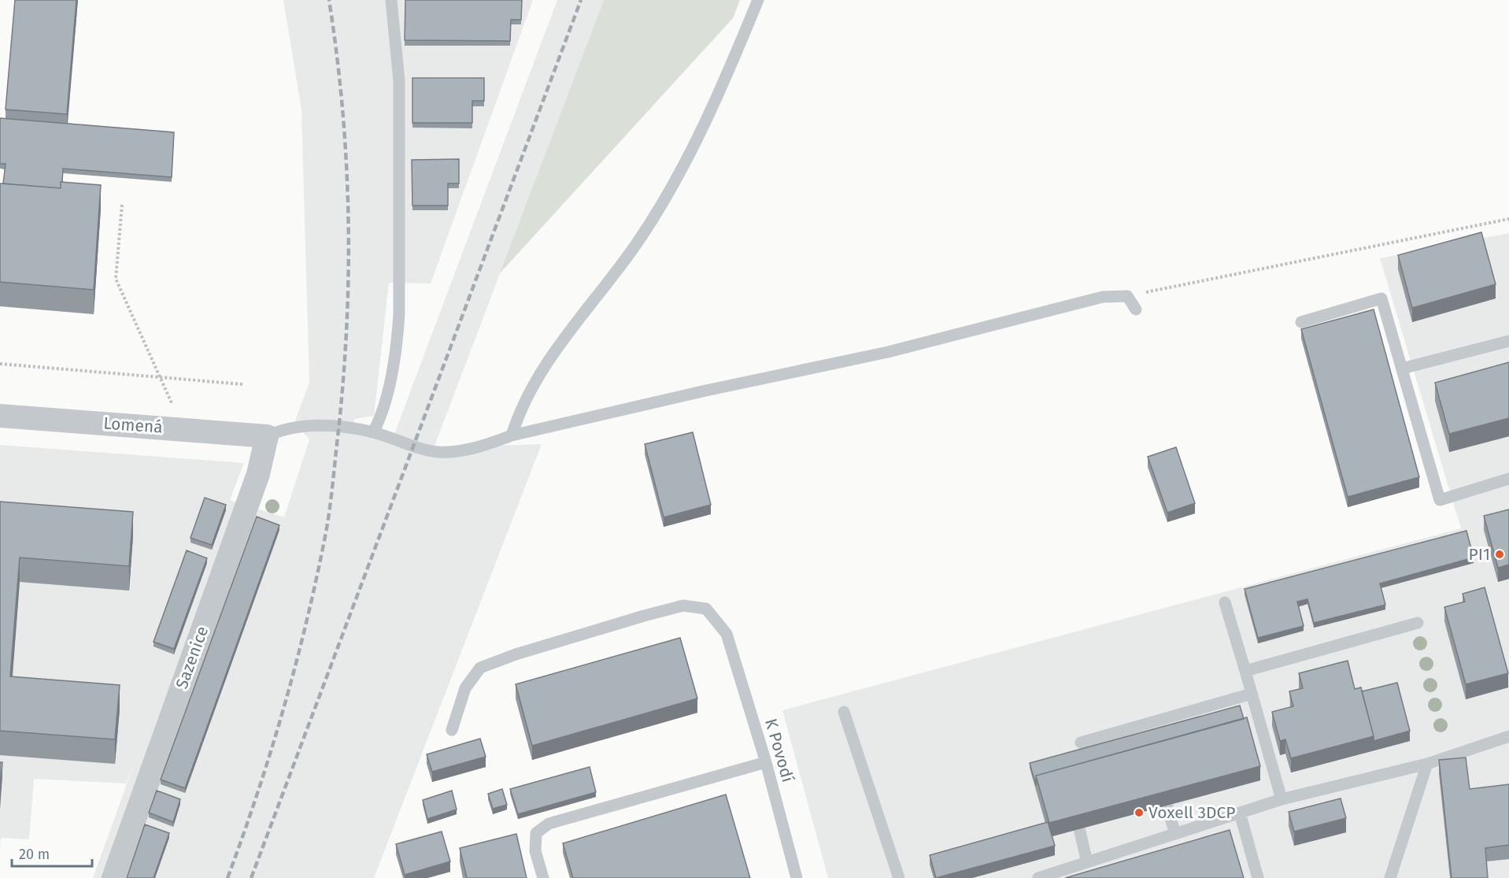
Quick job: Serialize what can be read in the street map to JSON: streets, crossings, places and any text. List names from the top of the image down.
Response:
{
  "streets": {
    "street": ["Lomená", "Sazenice"],
    "lane": ["K Povodí"]
  },
  "crossings": [
    ["Lomená", "Sazenice"]
  ],
  "places": ["PI1", "Voxell 3DCP"],
  "scale_bar": "20 m"
}
